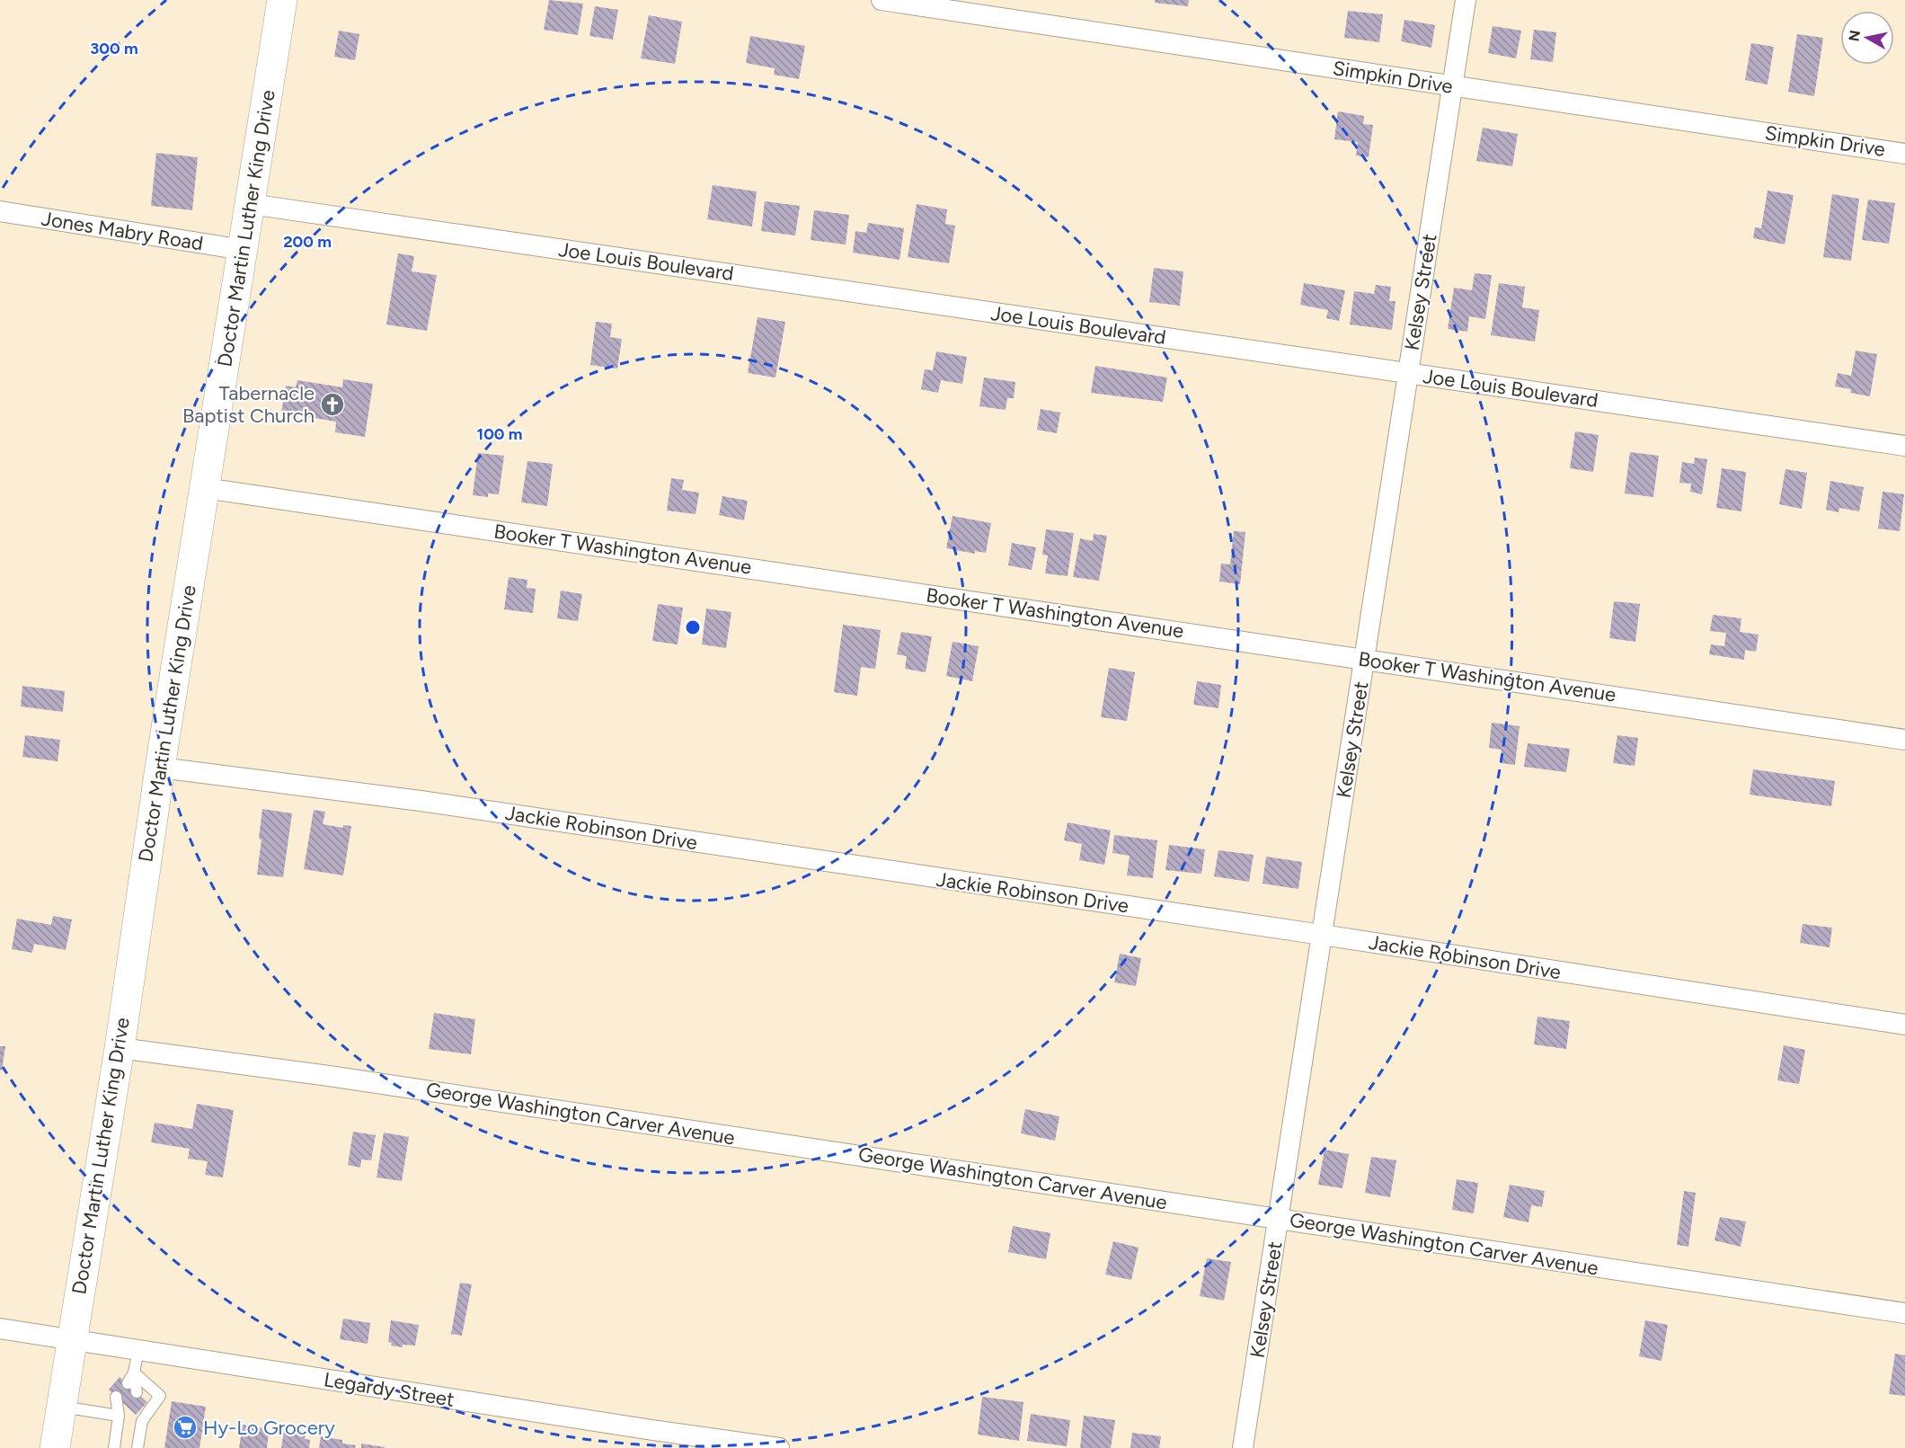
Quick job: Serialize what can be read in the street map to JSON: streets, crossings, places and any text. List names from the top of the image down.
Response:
{
  "streets": {
    "main road": ["Doctor Martin Luther King Drive"],
    "street": [
      "Simpkin Drive",
      "Jones Mabry Road",
      "Joe Louis Boulevard",
      "Kelsey Street",
      "Booker T Washington Avenue",
      "Jackie Robinson Drive",
      "George Washington Carver Avenue",
      "Legardy Street"
    ]
  },
  "crossings": [
    ["Simpkin Drive", "Kelsey Street"],
    ["Doctor Martin Luther King Drive", "Jones Mabry Road"],
    ["Doctor Martin Luther King Drive", "Joe Louis Boulevard"],
    ["Doctor Martin Luther King Drive", "Booker T Washington Avenue"],
    ["Doctor Martin Luther King Drive", "Jackie Robinson Drive"],
    ["Doctor Martin Luther King Drive", "George Washington Carver Avenue"],
    ["Doctor Martin Luther King Drive", "Legardy Street"],
    ["Joe Louis Boulevard", "Kelsey Street"],
    ["Kelsey Street", "Booker T Washington Avenue"],
    ["Kelsey Street", "Jackie Robinson Drive"],
    ["Kelsey Street", "George Washington Carver Avenue"]
  ],
  "places": {
    "church": ["Tabernacle Baptist Church"],
    "supermarket": ["Hy-Lo Grocery"]
  },
  "north": "left",
  "rings": ["300 m", "200 m", "100 m"]
}
